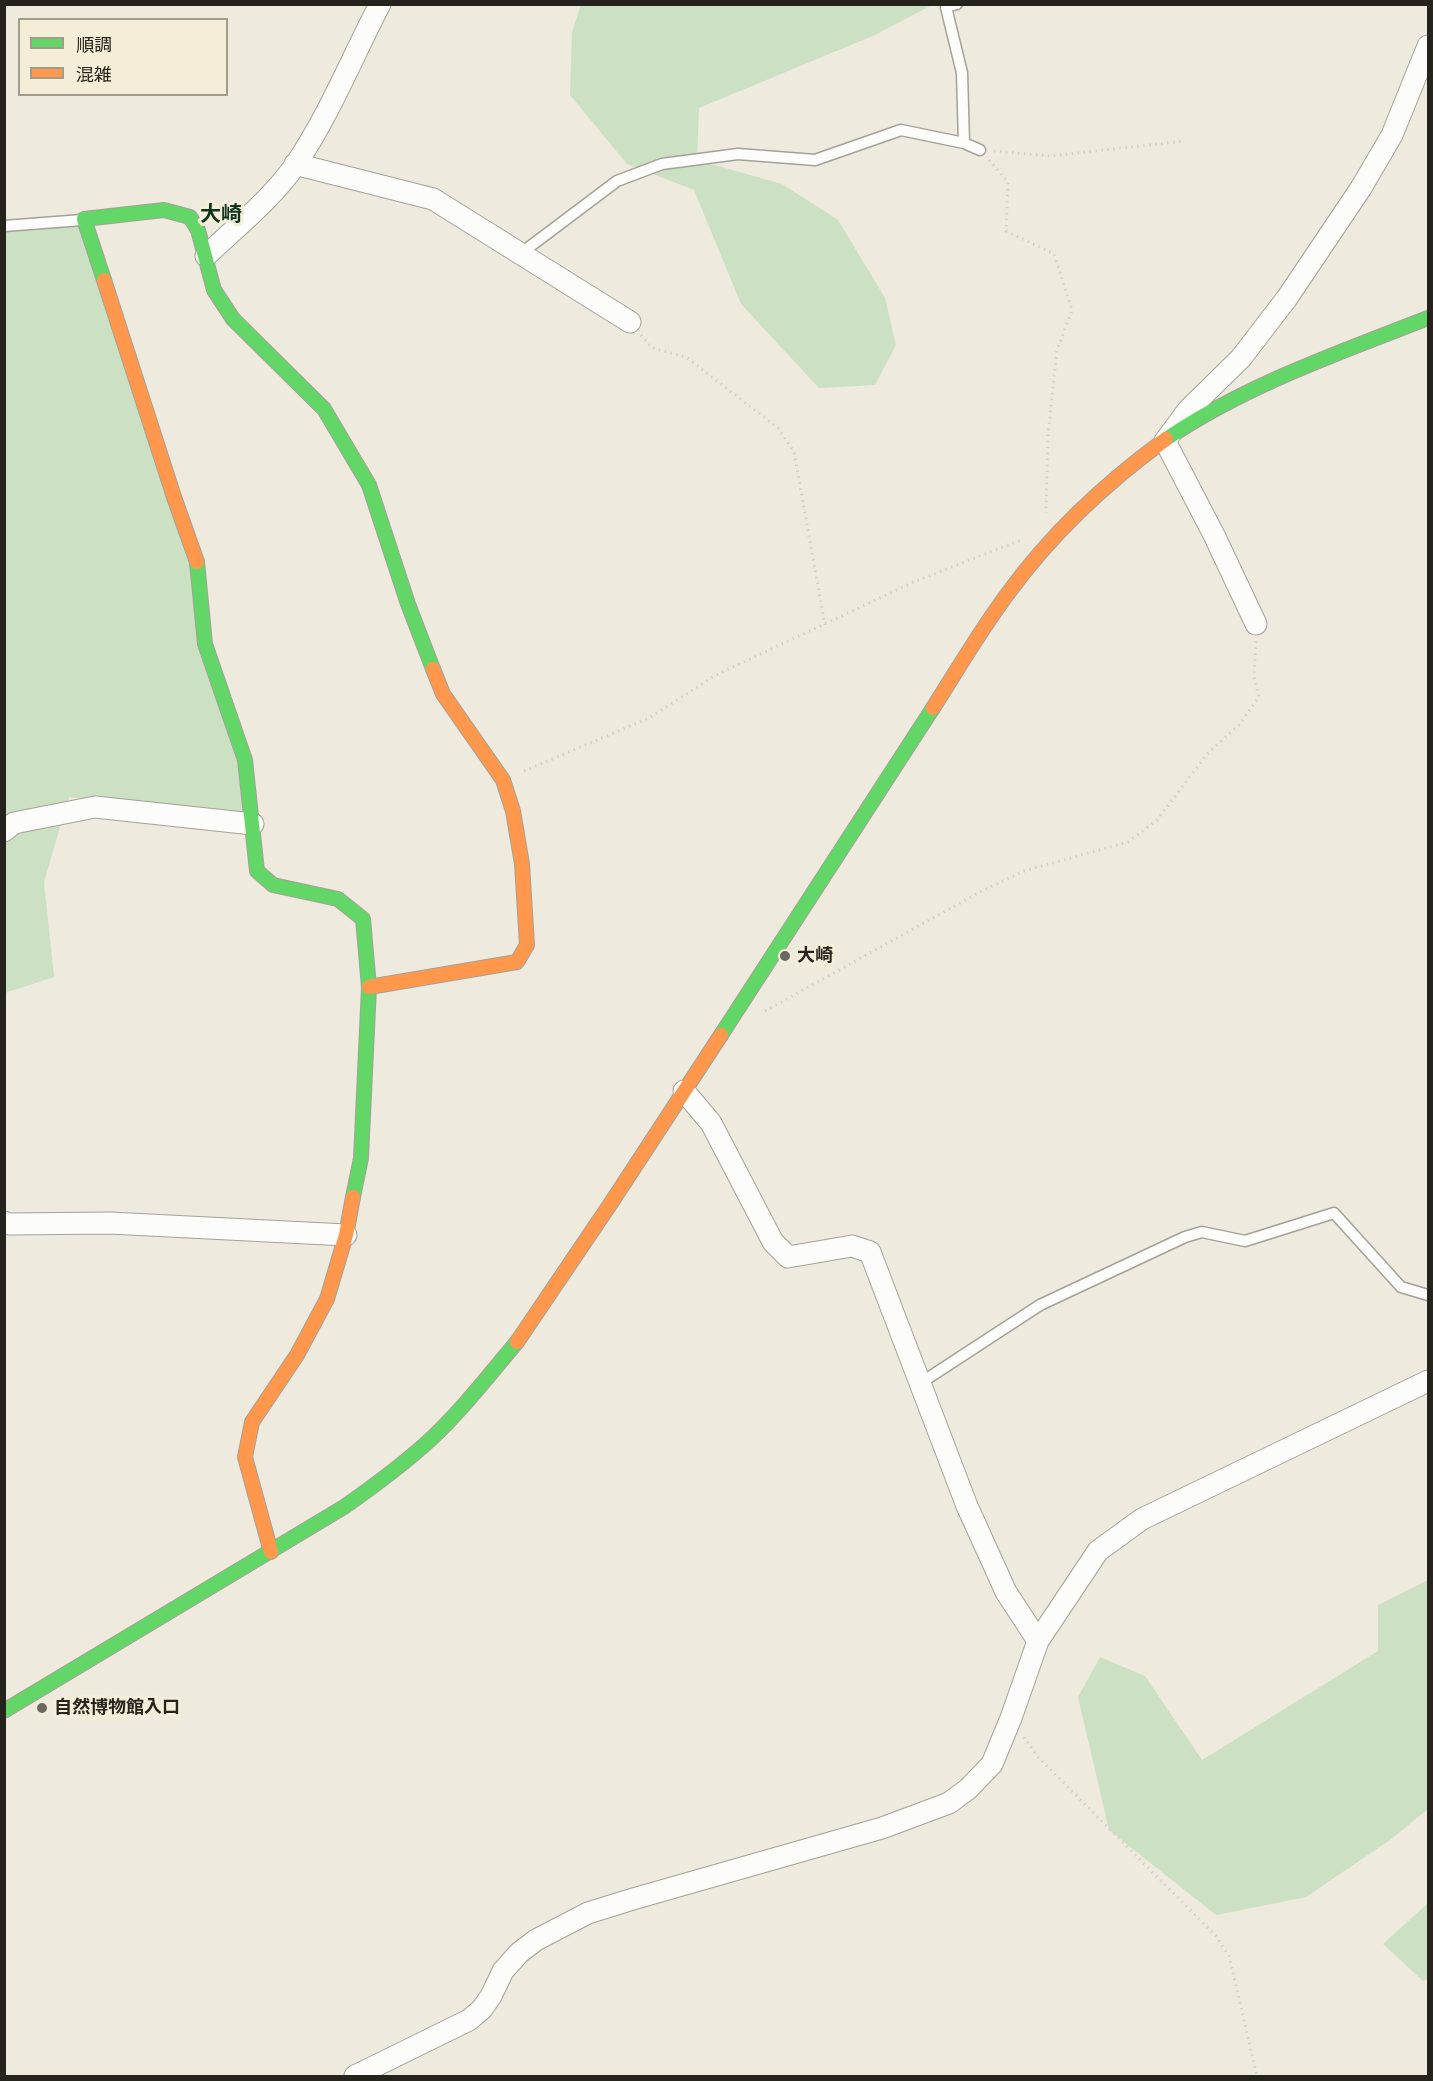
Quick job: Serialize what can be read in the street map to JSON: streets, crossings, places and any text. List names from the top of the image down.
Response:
{
  "districts": ["大崎"],
  "places": ["大崎", "自然博物館入口"],
  "legend": ["順調", "混雑"]
}
